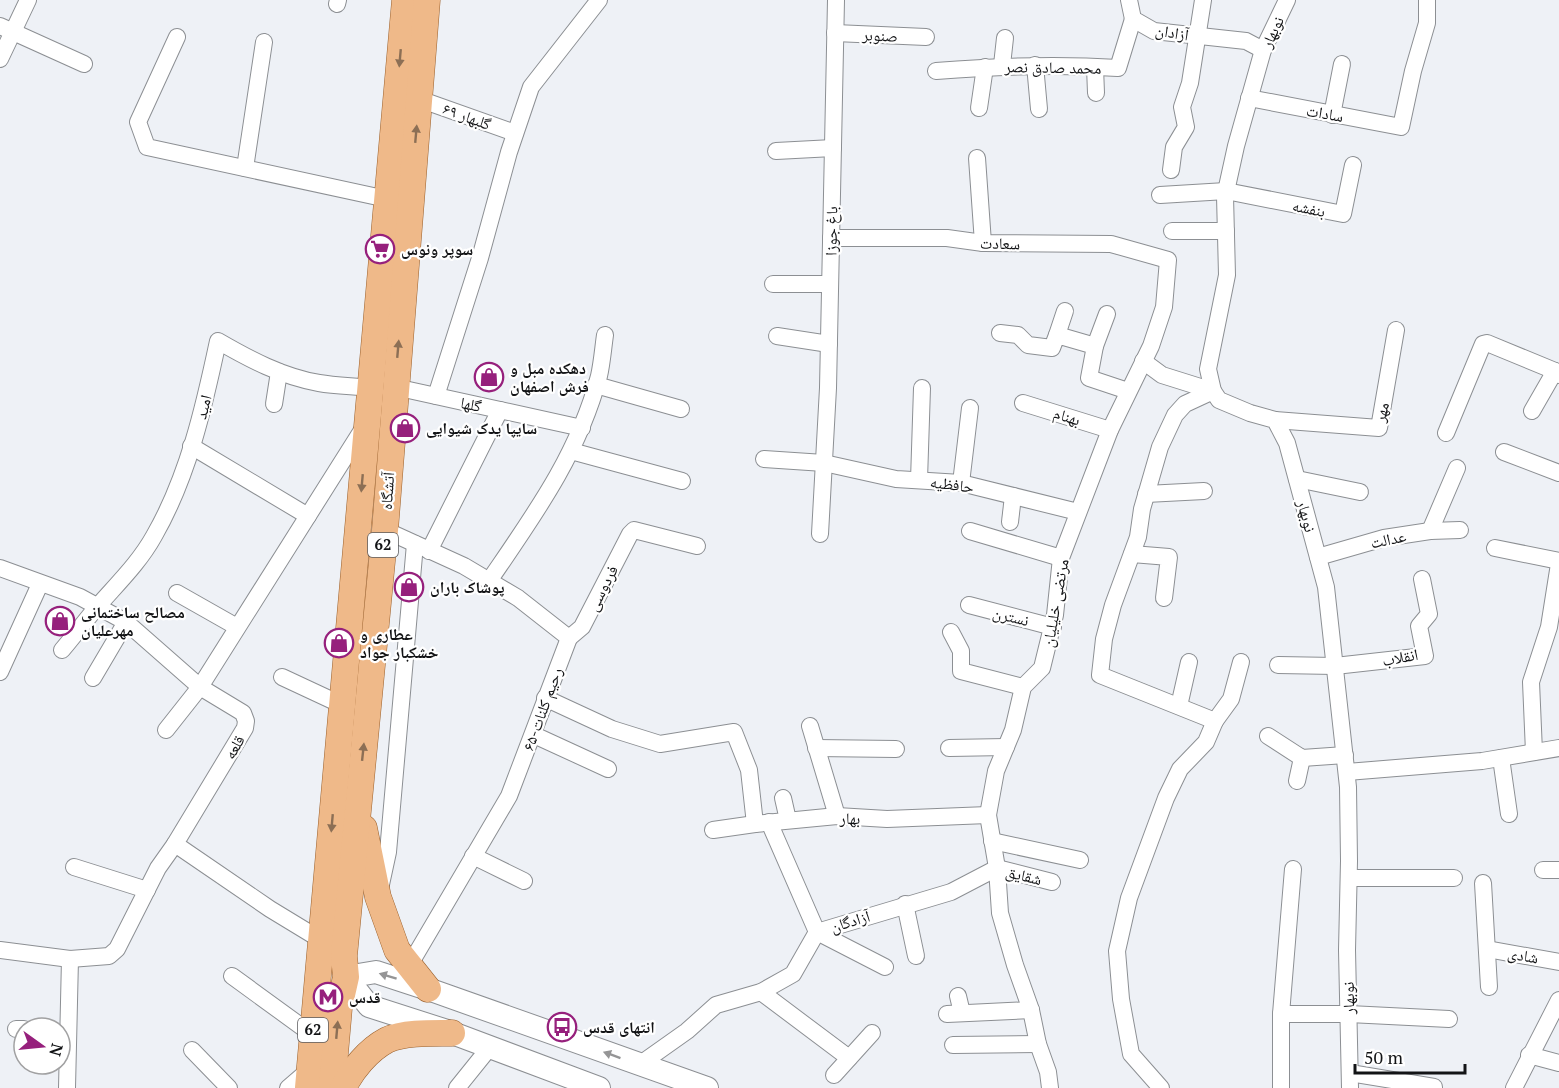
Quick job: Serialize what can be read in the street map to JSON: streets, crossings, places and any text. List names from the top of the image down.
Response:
{
  "streets": {
    "main road": ["آتشگاه", "62"],
    "street": [
      "آزادان",
      "نوبهار",
      "صنوبر",
      "محمد صادق نصر",
      "سادات",
      "۶۹ گلبهار",
      "بنفشه",
      "باغ جوزا",
      "سعادت",
      "گلها",
      "امید",
      "مهر",
      "بهنام",
      "حافظیه",
      "عدالت",
      "فردوسی",
      "مرتضی خلیلیان",
      "نسترن",
      "انقلاب",
      "۶۵-رحیم کلنات",
      "قلعه",
      "بهار",
      "شقایق",
      "آزادگان",
      "شادی"
    ]
  },
  "crossings": [
    ["آزادان", "نوبهار"],
    ["آزادان", "محمد صادق نصر"],
    ["نوبهار", "سادات"],
    ["نوبهار", "بنفشه"],
    ["نوبهار", "مهر"],
    ["نوبهار", "عدالت"],
    ["نوبهار", "انقلاب"],
    ["صنوبر", "باغ جوزا"],
    ["۶۹ گلبهار", "آتشگاه"],
    ["باغ جوزا", "سعادت"],
    ["باغ جوزا", "حافظیه"],
    ["سعادت", "مرتضی خلیلیان"],
    ["گلها", "امید"],
    ["گلها", "آتشگاه"],
    ["امید", "آتشگاه"],
    ["امید", "قلعه"],
    ["بهنام", "مرتضی خلیلیان"],
    ["حافظیه", "مرتضی خلیلیان"],
    ["فردوسی", "۶۵-رحیم کلنات"],
    ["مرتضی خلیلیان", "نسترن"],
    ["شقایق", "آزادگان"]
  ],
  "places": {
    "supermarket": ["سوپر ونوس"],
    "shop": [
      "دهکده مبل و فرش اصفهان",
      "سایپا یدک شیوایی",
      "پوشاک باران",
      "مصالح ساختمانی مهرعلیان",
      "عطاری و خشکبار جواد"
    ],
    "metro station": ["قدس"],
    "bus stop": ["انتهای قدس"]
  },
  "scale_bar": "50 m",
  "north": "right"
}
